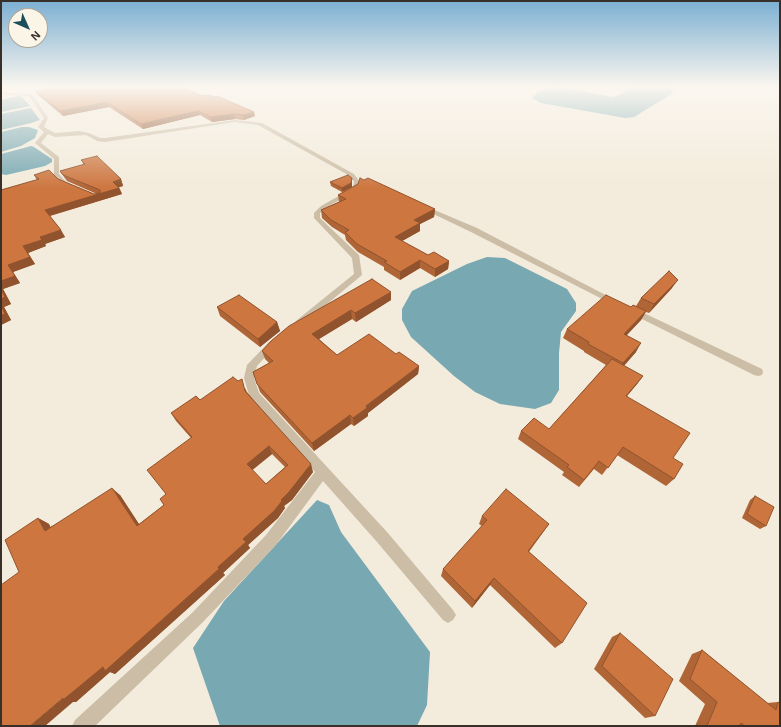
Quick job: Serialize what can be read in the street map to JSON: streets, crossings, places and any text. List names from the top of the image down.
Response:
{
  "north": "bottom right"
}
